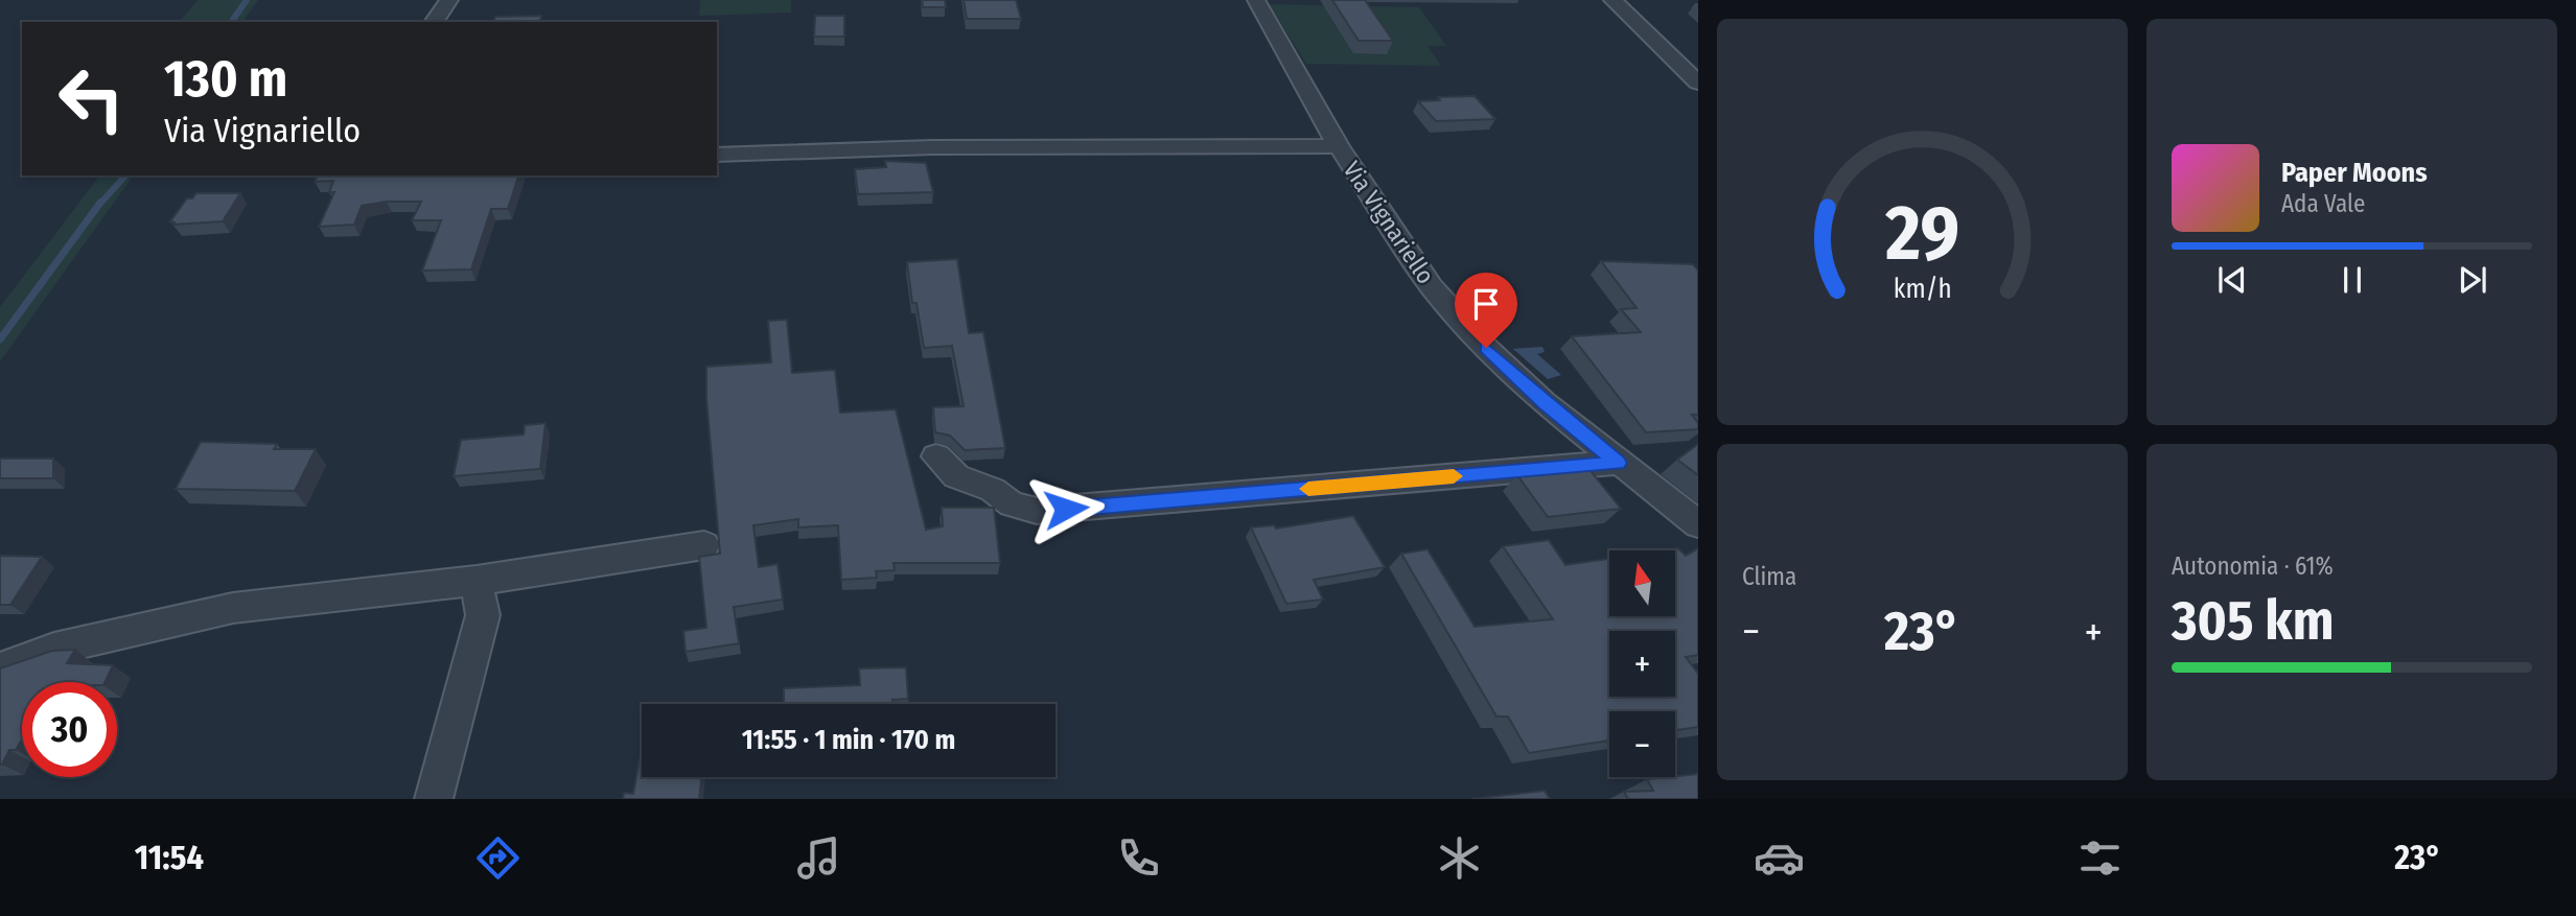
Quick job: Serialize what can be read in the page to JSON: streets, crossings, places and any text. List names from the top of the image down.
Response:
{
  "streets": {
    "street": ["Via Vignariello"]
  },
  "north": "top",
  "page": {
    "turn": ["130 m", "Via Vignariello"],
    "song": ["Paper Moons", "Ada Vale"],
    "tile": [
      "Clima",
      ["Autonomia · 61%", "305 km"]
    ],
    "map_buttons": ["+", "−"],
    "heat": ["−", "23°", "+"],
    "limit": "30",
    "trip": "11:55 · 1 min · 170 m",
    "tabs": ["11:54", "23°"],
    "gauge": ["29", "km/h"]
  }
}
